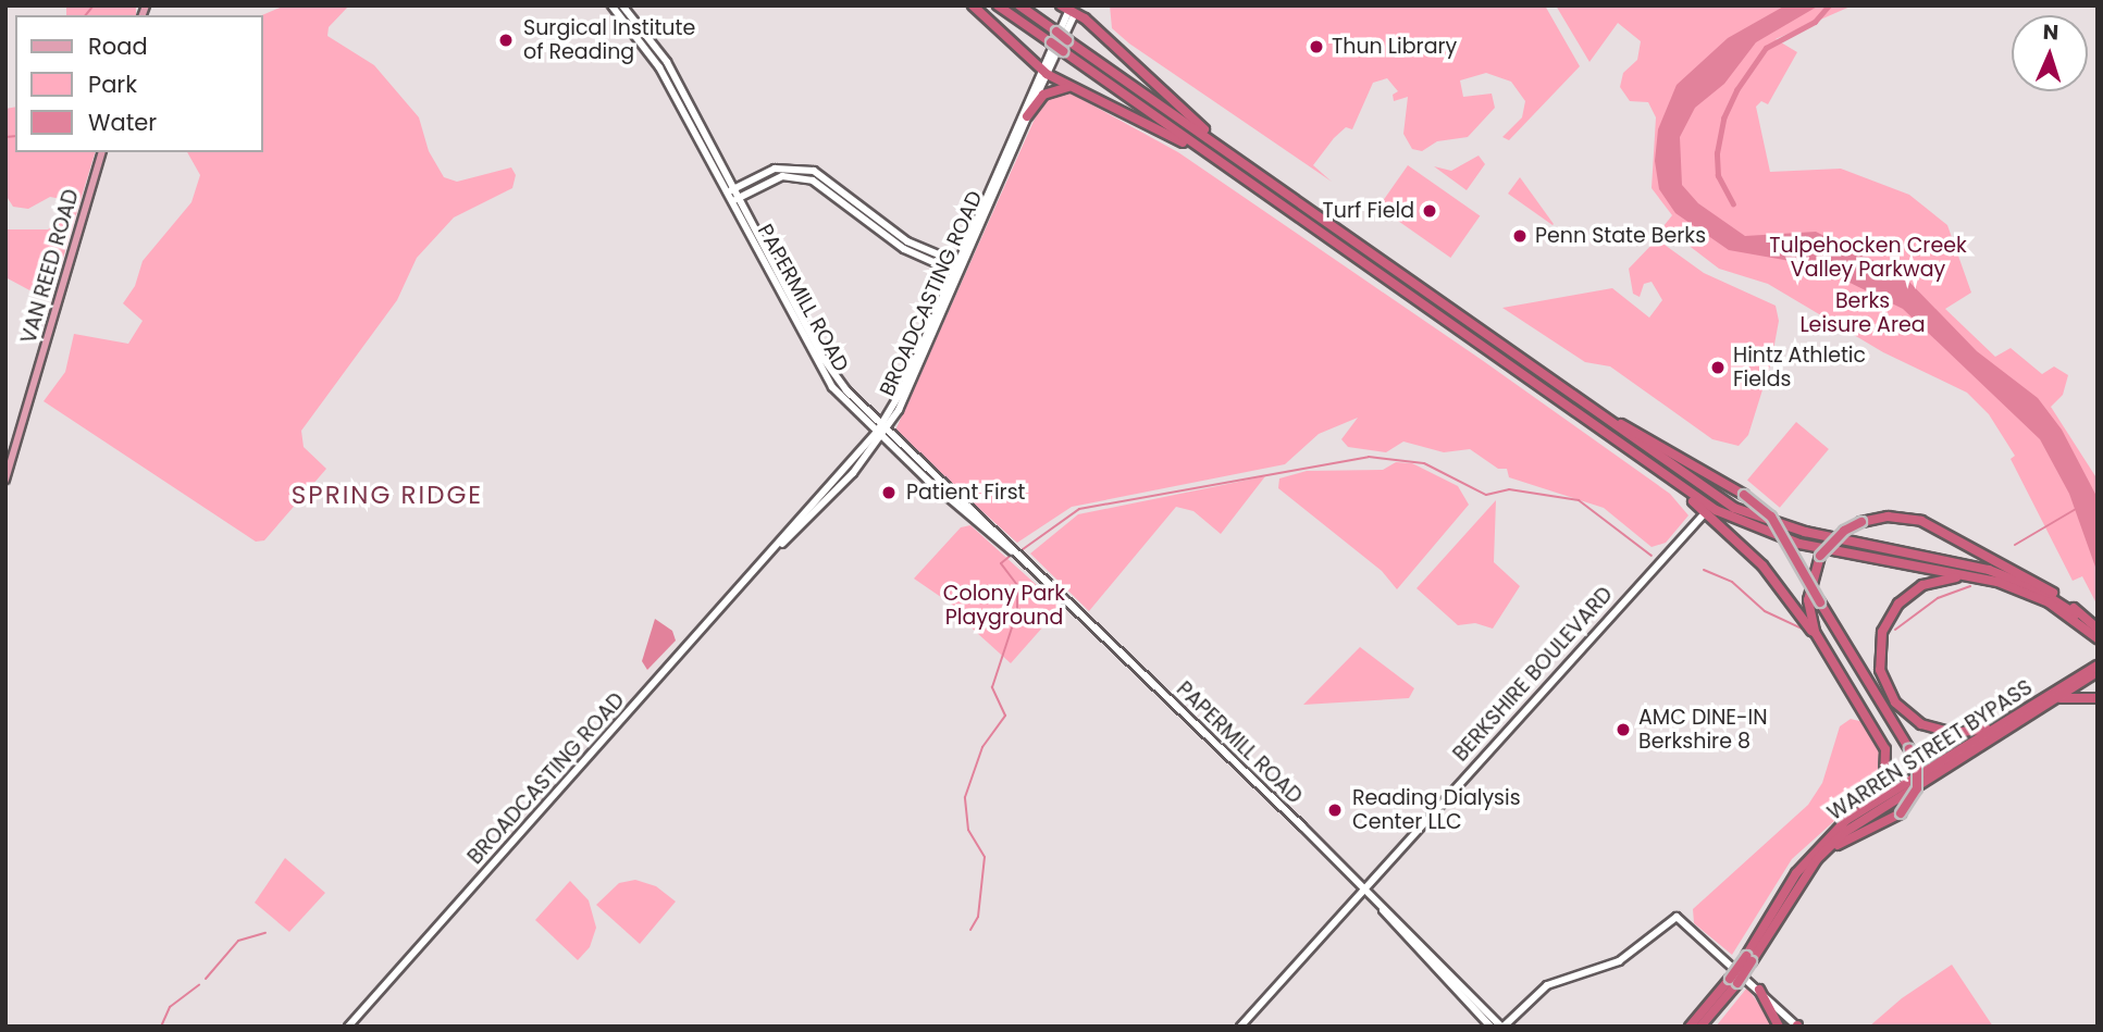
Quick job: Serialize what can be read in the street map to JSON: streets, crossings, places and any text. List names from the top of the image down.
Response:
{
  "streets": {
    "highway": ["WARREN STREET BYPASS"],
    "main road": [
      "VAN REED ROAD",
      "BROADCASTING ROAD",
      "PAPERMILL ROAD",
      "BERKSHIRE BOULEVARD"
    ]
  },
  "crossings": [
    ["BROADCASTING ROAD", "PAPERMILL ROAD"],
    ["PAPERMILL ROAD", "BERKSHIRE BOULEVARD"]
  ],
  "districts": ["SPRING RIDGE"],
  "parks": ["Tulpehocken Creek Valley Parkway", "Berks Leisure Area", "Colony Park Playground"],
  "places": [
    "Surgical Institute of Reading",
    "Thun Library",
    "Turf Field",
    "Penn State Berks",
    "Hintz Athletic Fields",
    "Patient First",
    "AMC DINE-IN Berkshire 8",
    "Reading Dialysis Center LLC"
  ],
  "legend": ["Road", "Park", "Water"],
  "north": "top"
}
